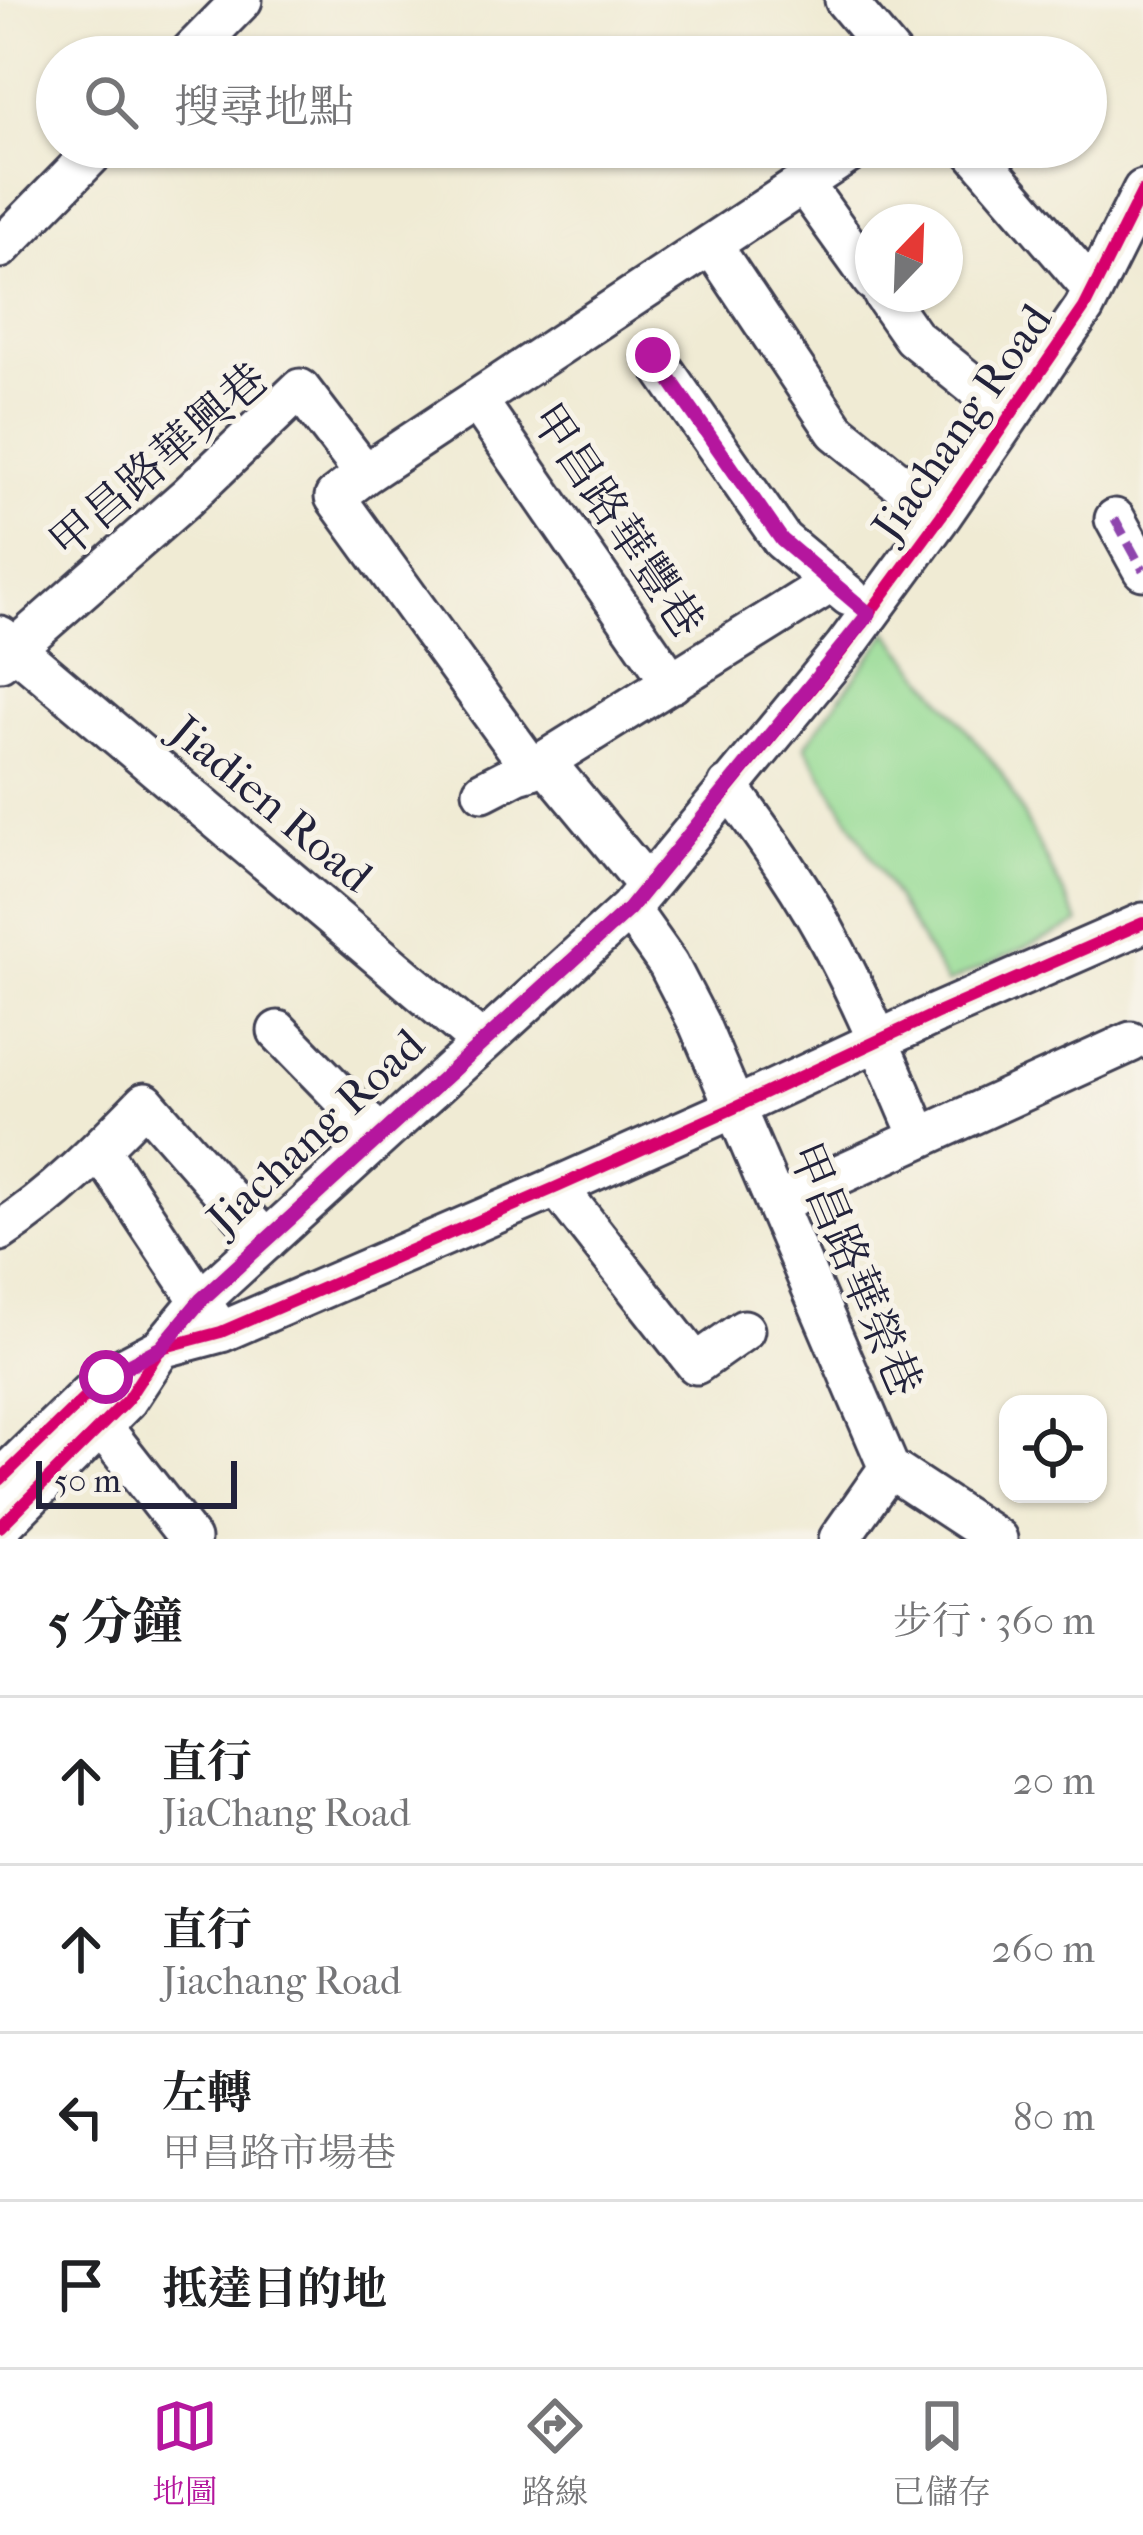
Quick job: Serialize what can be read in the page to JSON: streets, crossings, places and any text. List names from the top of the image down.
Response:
{
  "streets": {
    "street": [
      "Jiachang Road",
      "甲昌路華興巷",
      "甲昌路華豐巷",
      "Jiadien Road",
      "甲昌路華榮巷"
    ]
  },
  "crossings": [
    ["Jiachang Road", "甲昌路華興巷"],
    ["Jiachang Road", "Jiadien Road"],
    ["Jiachang Road", "甲昌路華榮巷"],
    ["甲昌路華興巷", "Jiadien Road"],
    ["甲昌路華興巷", "甲昌路華榮巷"]
  ],
  "scale_bar": "50 m",
  "north": "top right",
  "page": {
    "search": "搜尋地點",
    "scale": "50 m",
    "heading": ["5 分鐘", "步行 · 360 m"],
    "list": [
      ["直行", "JiaChang Road", "20 m"],
      ["直行", "Jiachang Road", "260 m"],
      ["左轉", "甲昌路市場巷", "80 m"],
      "抵達目的地"
    ],
    "nav": ["地圖", "路線", "已儲存"]
  }
}
